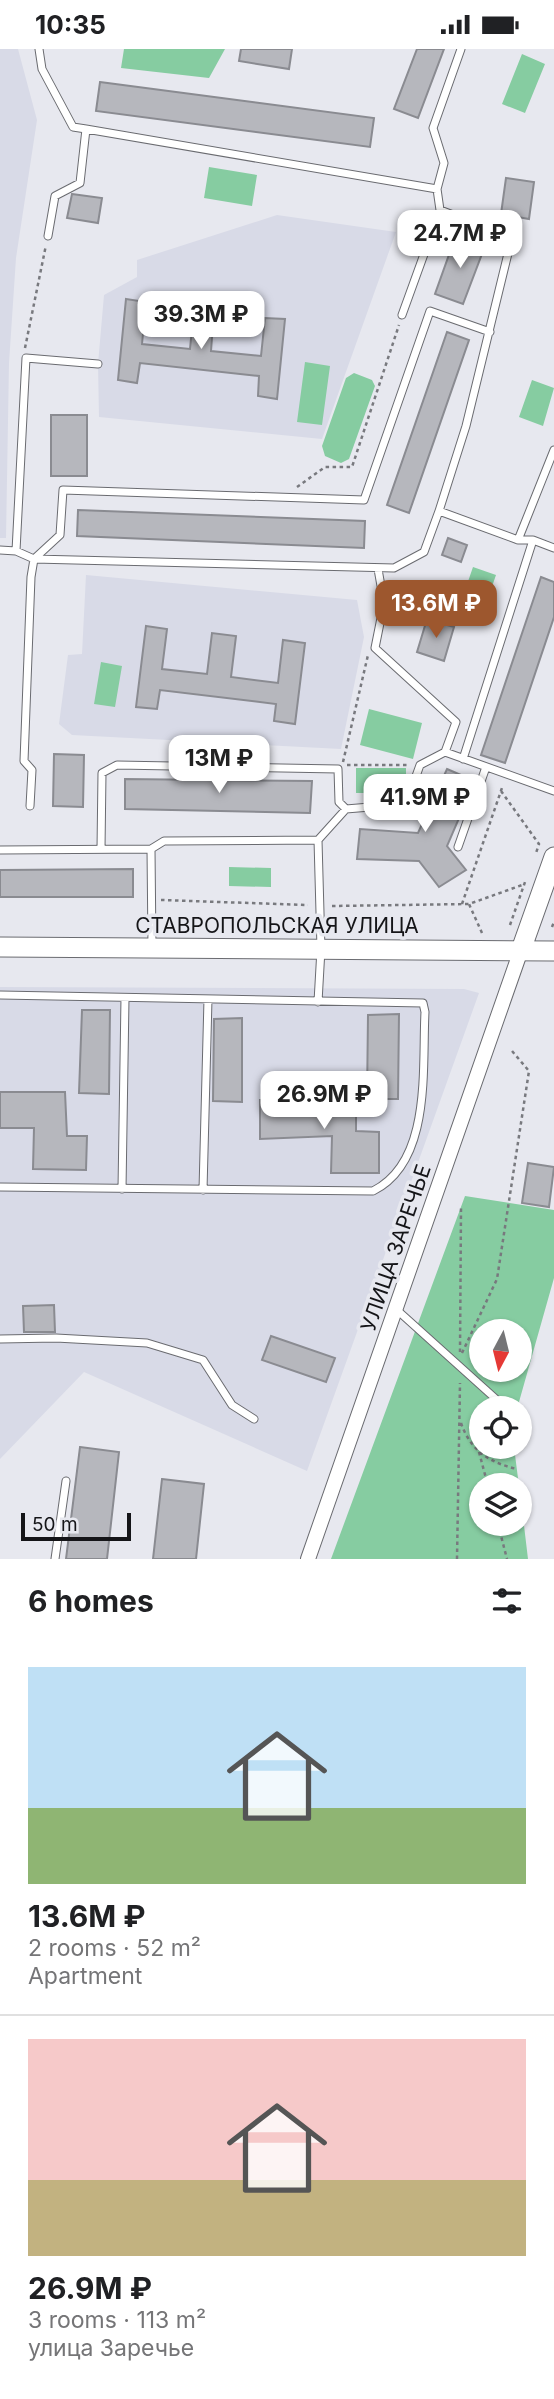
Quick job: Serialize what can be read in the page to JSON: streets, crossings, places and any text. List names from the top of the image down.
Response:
{
  "streets": {
    "main road": ["СТАВРОПОЛЬСКАЯ УЛИЦА"],
    "street": ["УЛИЦА ЗАРЕЧЬЕ"]
  },
  "crossings": [
    ["СТАВРОПОЛЬСКАЯ УЛИЦА", "УЛИЦА ЗАРЕЧЬЕ"]
  ],
  "scale_bar": "50 m",
  "north": "bottom",
  "page": {
    "status": "10:35",
    "price": [
      "24.7M ₽",
      "39.3M ₽",
      "13.6M ₽",
      "13M ₽",
      "41.9M ₽",
      "26.9M ₽"
    ],
    "scale": "50 m",
    "heading": "6 homes",
    "list": [
      {
        "name": "13.6M ₽",
        "note": "2 rooms · 52 m² · Apartment"
      },
      {
        "name": "26.9M ₽",
        "note": "3 rooms · 113 m² · улица Заречье"
      }
    ]
  }
}
